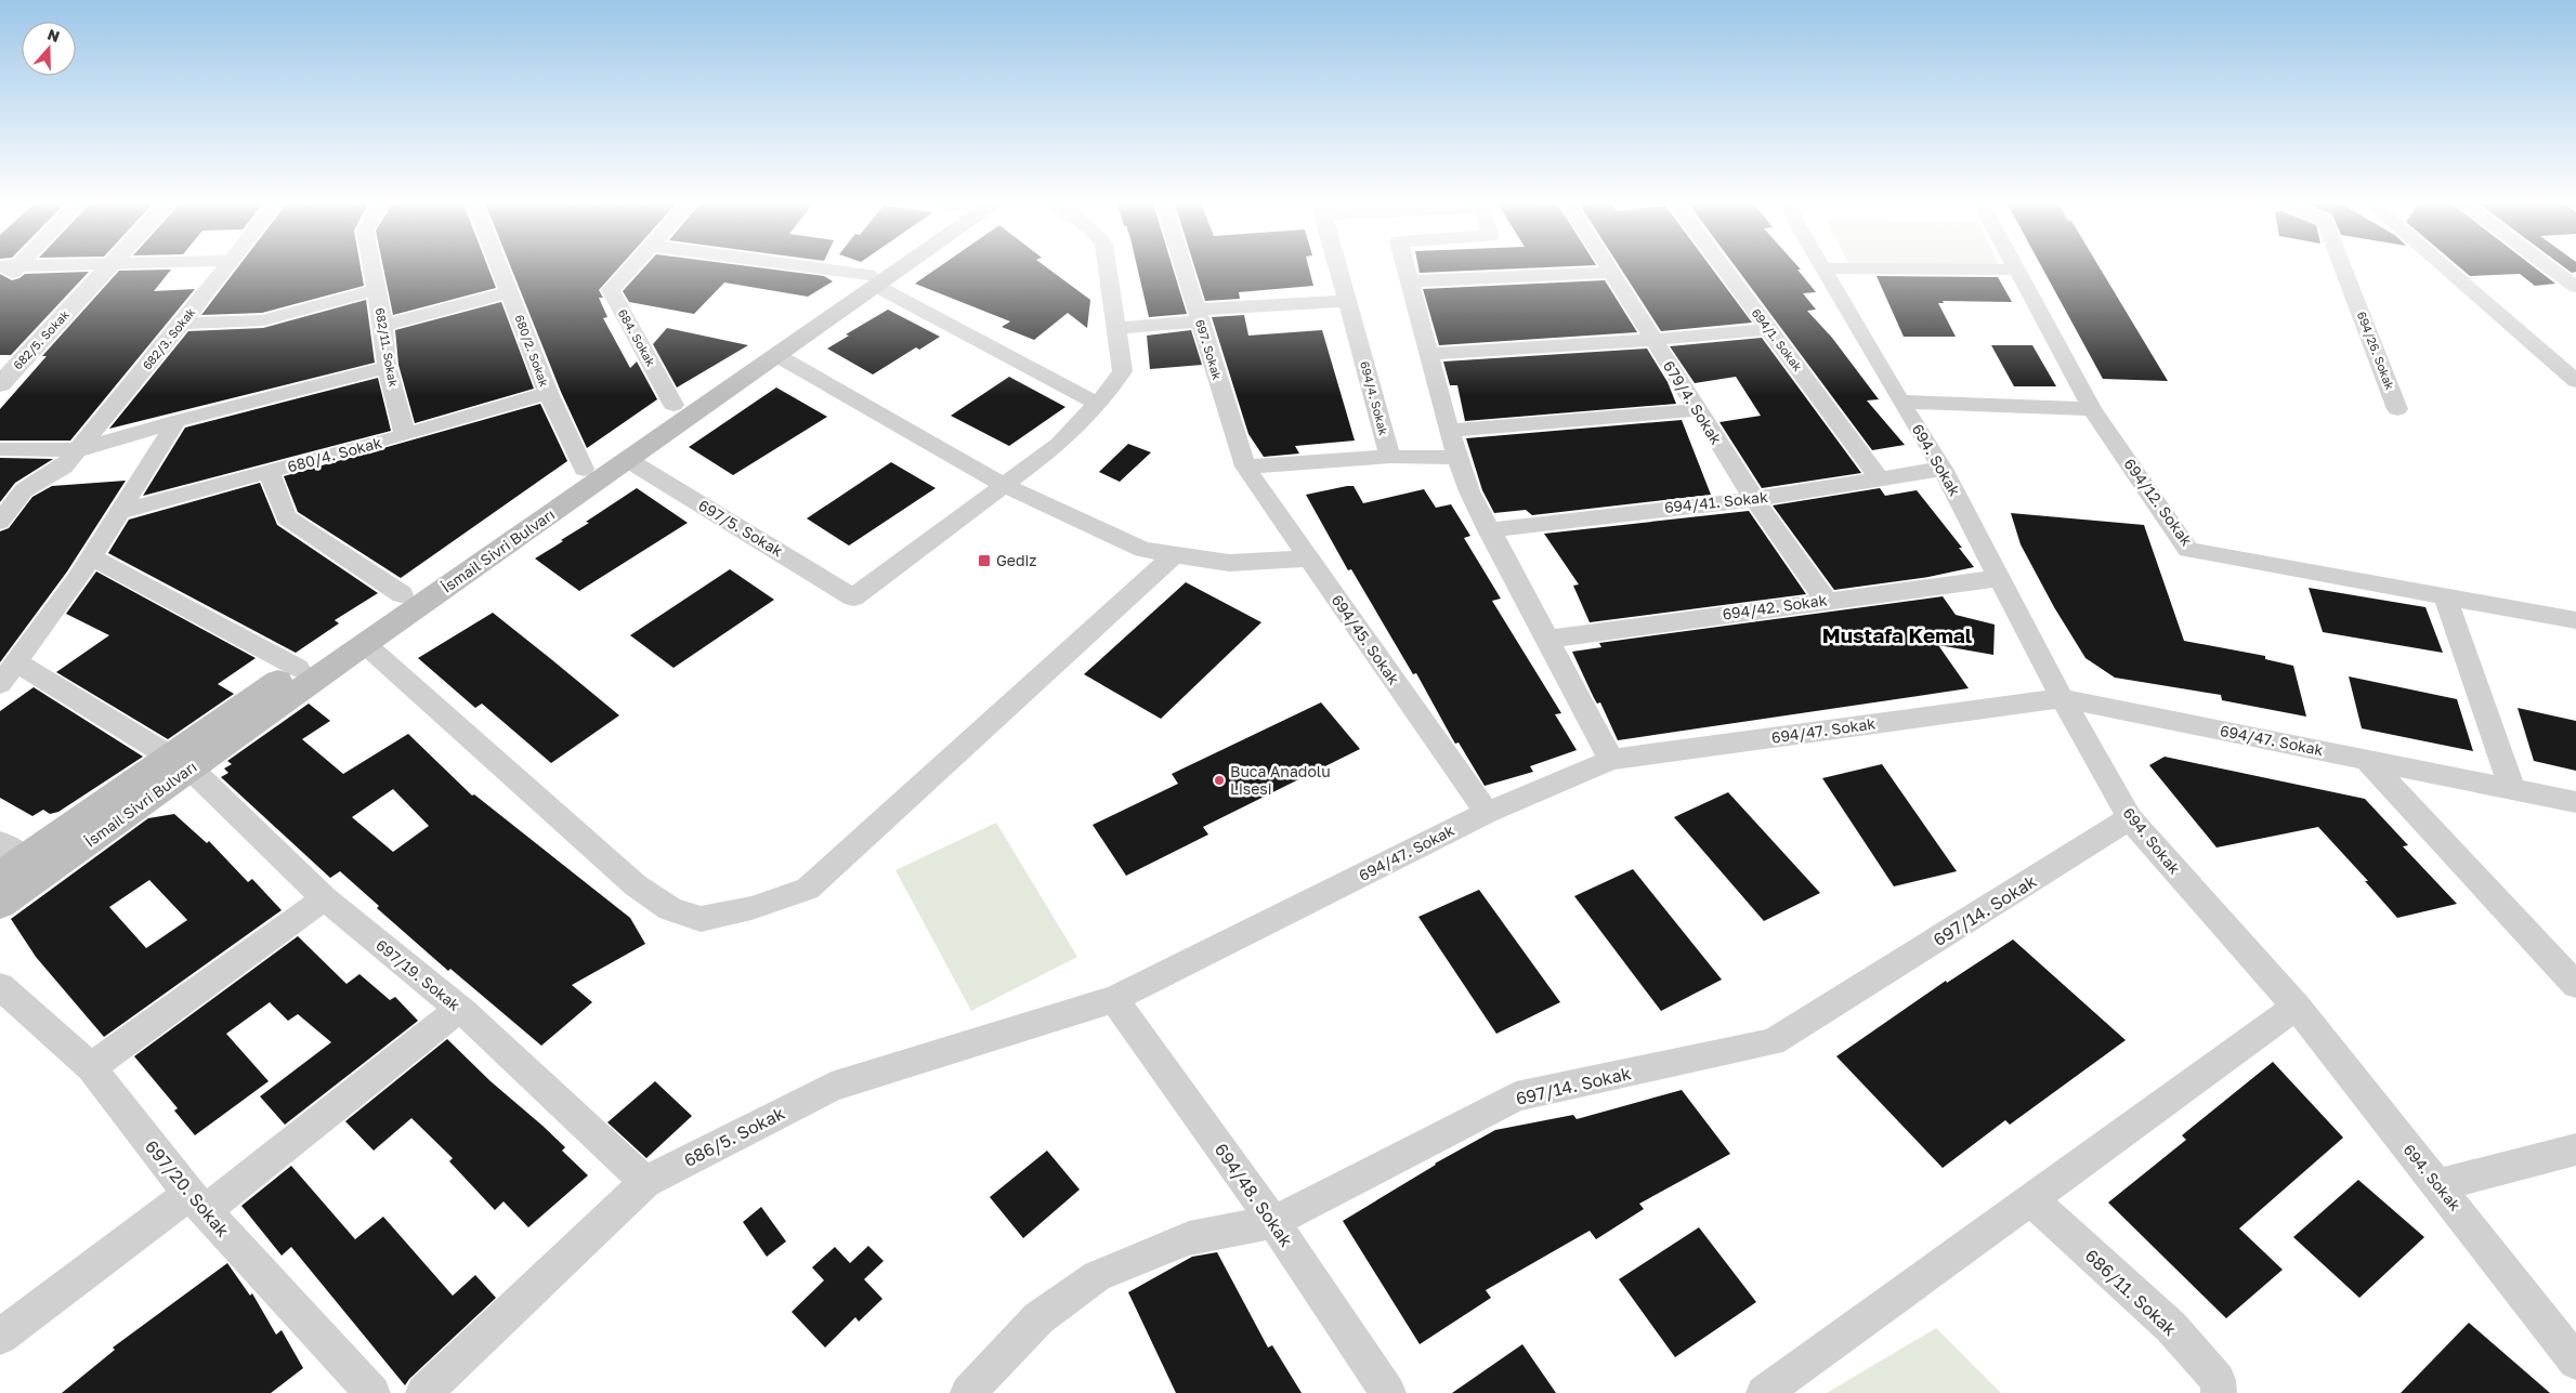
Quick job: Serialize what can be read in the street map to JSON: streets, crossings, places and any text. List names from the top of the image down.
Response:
{
  "streets": {
    "main road": ["İsmail Sivri Bulvarı"],
    "street": [
      "684. Sokak",
      "682/3. Sokak",
      "682/5. Sokak",
      "694/1. Sokak",
      "682/11. Sokak",
      "697. Sokak",
      "680/2. Sokak",
      "694/26. Sokak",
      "694/4. Sokak",
      "679/4. Sokak",
      "680/4. Sokak",
      "694. Sokak",
      "694/41. Sokak",
      "694/12. Sokak",
      "697/5. Sokak",
      "694/42. Sokak",
      "694/45. Sokak",
      "694/47. Sokak",
      "697/14. Sokak",
      "697/19. Sokak",
      "686/5. Sokak",
      "697/20. Sokak",
      "694/48. Sokak",
      "686/11. Sokak"
    ]
  },
  "crossings": [
    ["684. Sokak", "İsmail Sivri Bulvarı"],
    ["694/1. Sokak", "694/41. Sokak"],
    ["682/11. Sokak", "680/4. Sokak"],
    ["697. Sokak", "694/4. Sokak"],
    ["697. Sokak", "694/45. Sokak"],
    ["680/2. Sokak", "680/4. Sokak"],
    ["680/2. Sokak", "İsmail Sivri Bulvarı"],
    ["694/4. Sokak", "694/45. Sokak"],
    ["679/4. Sokak", "694/41. Sokak"],
    ["679/4. Sokak", "694/42. Sokak"],
    ["694. Sokak", "694/41. Sokak"],
    ["694. Sokak", "694/42. Sokak"],
    ["694. Sokak", "694/47. Sokak"],
    ["694. Sokak", "697/14. Sokak"],
    ["697/5. Sokak", "İsmail Sivri Bulvarı"],
    ["İsmail Sivri Bulvarı", "697/19. Sokak"],
    ["694/45. Sokak", "694/47. Sokak"],
    ["694/47. Sokak", "686/5. Sokak"],
    ["694/47. Sokak", "694/48. Sokak"],
    ["697/14. Sokak", "694/48. Sokak"],
    ["697/19. Sokak", "686/5. Sokak"],
    ["686/5. Sokak", "694/48. Sokak"]
  ],
  "districts": ["Mustafa Kemal"],
  "places": {
    "transit": ["Gediz"],
    "other": ["Buca Anadolu Lisesi"]
  },
  "north": "top"
}
